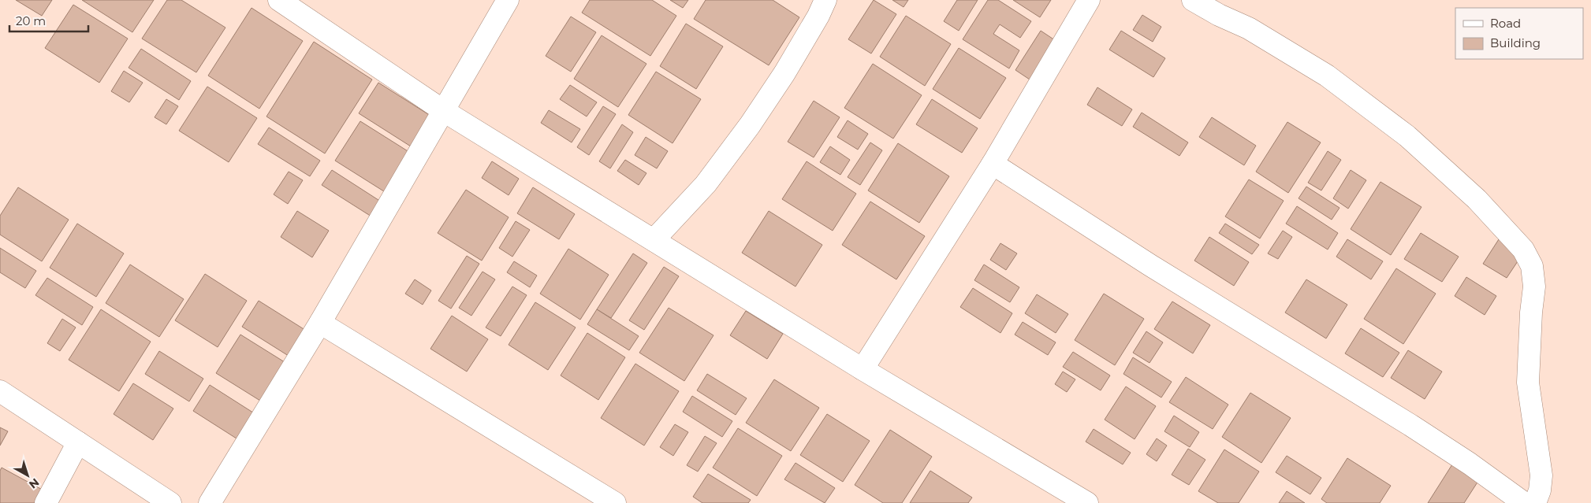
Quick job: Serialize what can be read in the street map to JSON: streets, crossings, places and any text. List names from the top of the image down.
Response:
{
  "legend": ["Road", "Building"],
  "scale_bar": "20 m",
  "north": "bottom right"
}
